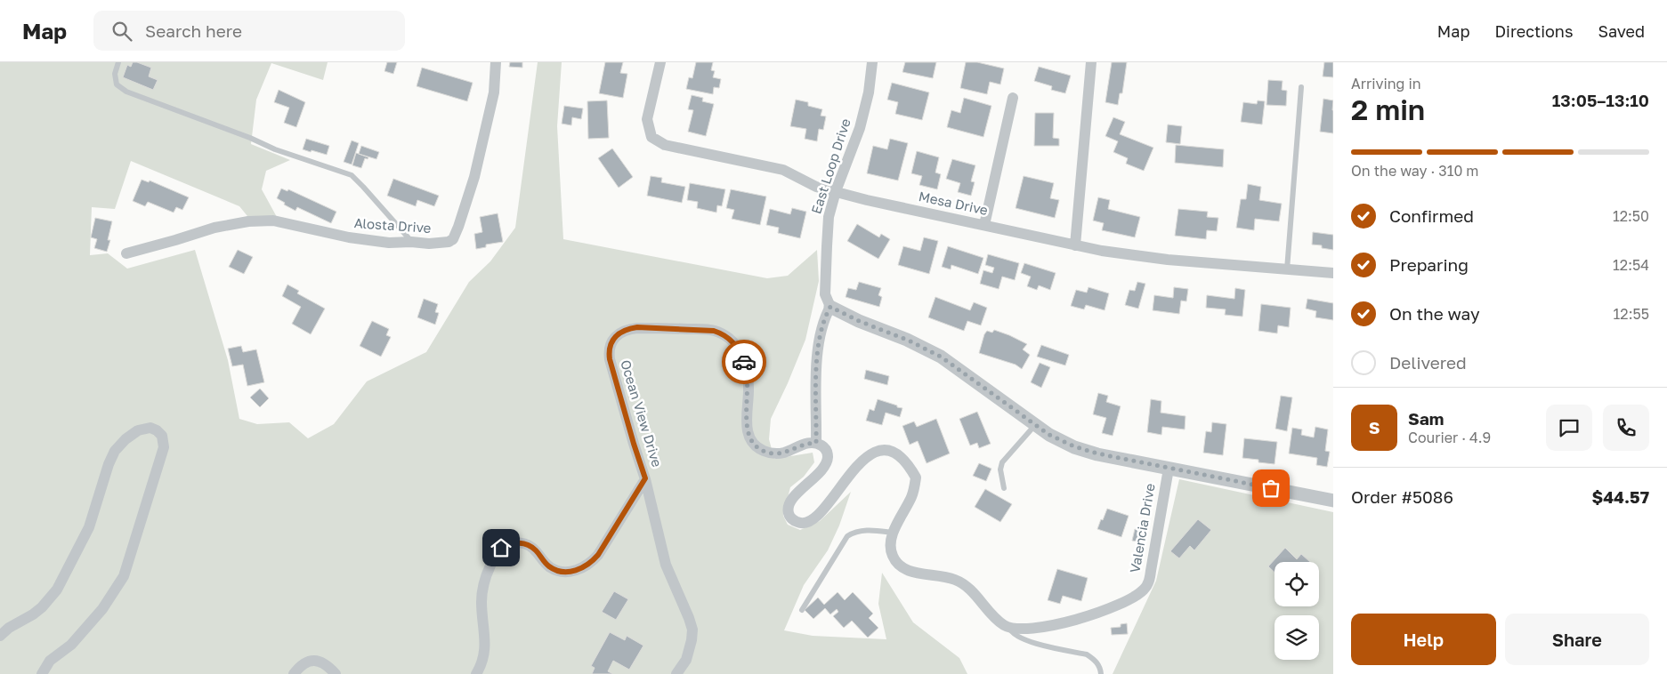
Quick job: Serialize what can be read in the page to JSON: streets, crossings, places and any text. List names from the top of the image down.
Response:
{
  "streets": {
    "street": [
      "East Loop Drive",
      "Mesa Drive",
      "Alosta Drive",
      "Ocean View Drive",
      "Valencia Drive"
    ]
  },
  "crossings": [
    ["East Loop Drive", "Mesa Drive"]
  ],
  "page": {
    "header": "Map",
    "search": "Search here",
    "nav": ["Map", "Directions", "Saved"],
    "heading": ["2 min", "Arriving in", "13:05–13:10"],
    "panel": [
      "Sam",
      "Courier · 4.9",
      "Order #5086",
      "$44.57"
    ],
    "bar": "On the way · 310 m",
    "list": [
      ["Confirmed", "12:50"],
      ["Preparing", "12:54"],
      ["On the way", "12:55"],
      "Delivered"
    ],
    "round": "S",
    "buttons": ["Help", "Share"]
  }
}
